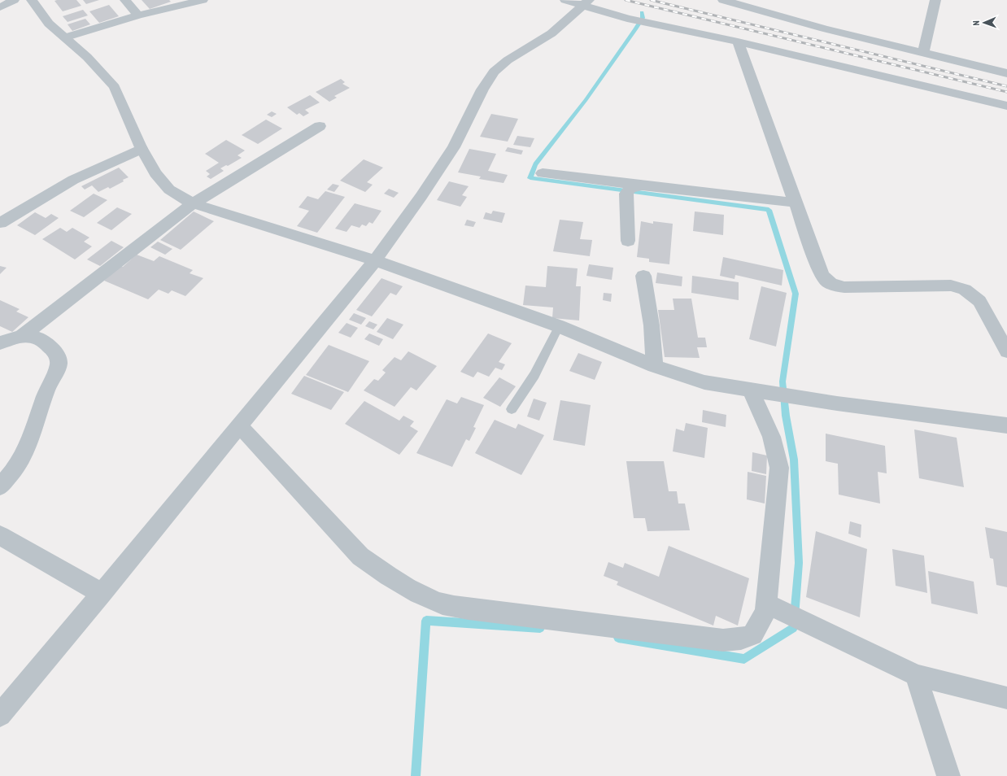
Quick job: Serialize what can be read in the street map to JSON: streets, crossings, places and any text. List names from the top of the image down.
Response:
{
  "north": "left"
}
